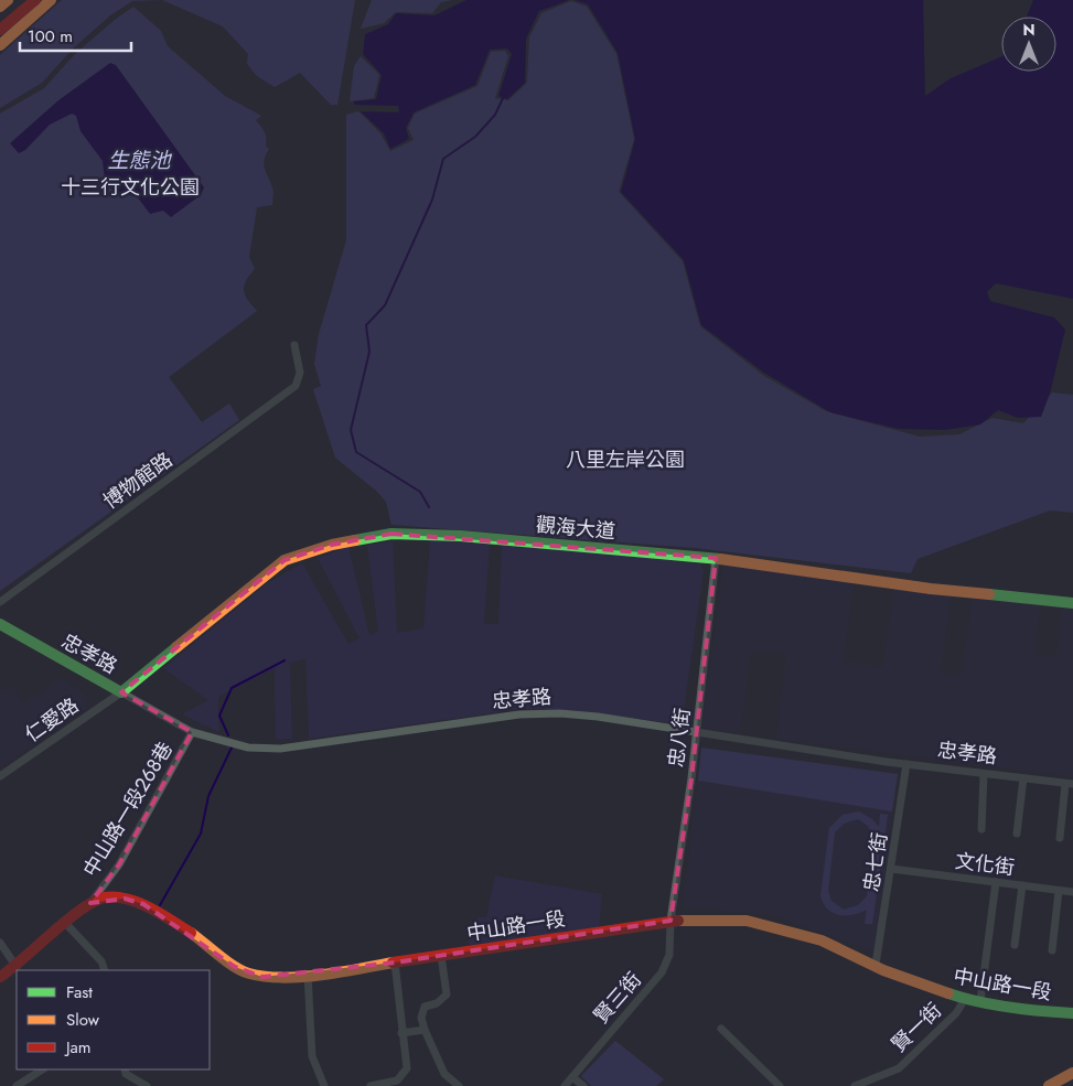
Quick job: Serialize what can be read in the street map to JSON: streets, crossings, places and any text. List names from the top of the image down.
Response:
{
  "streets": {
    "main road": ["觀海大道", "忠孝路", "中山路一段"],
    "street": [
      "博物館路",
      "仁愛路",
      "忠八街",
      "中山路一段268巷",
      "忠七街",
      "文化街",
      "賢三街",
      "賢一街"
    ]
  },
  "crossings": [
    ["觀海大道", "忠孝路"],
    ["觀海大道", "仁愛路"],
    ["觀海大道", "忠八街"],
    ["忠孝路", "仁愛路"],
    ["忠孝路", "忠八街"],
    ["忠孝路", "中山路一段268巷"],
    ["忠孝路", "忠七街"],
    ["忠八街", "中山路一段"],
    ["忠八街", "賢三街"],
    ["中山路一段268巷", "中山路一段"],
    ["忠七街", "文化街"],
    ["忠七街", "中山路一段"],
    ["中山路一段", "賢三街"],
    ["中山路一段", "賢一街"]
  ],
  "water": ["生態池"],
  "parks": ["十三行文化公園", "八里左岸公園"],
  "legend": ["Fast", "Slow", "Jam"],
  "scale_bar": "100 m",
  "north": "top"
}
